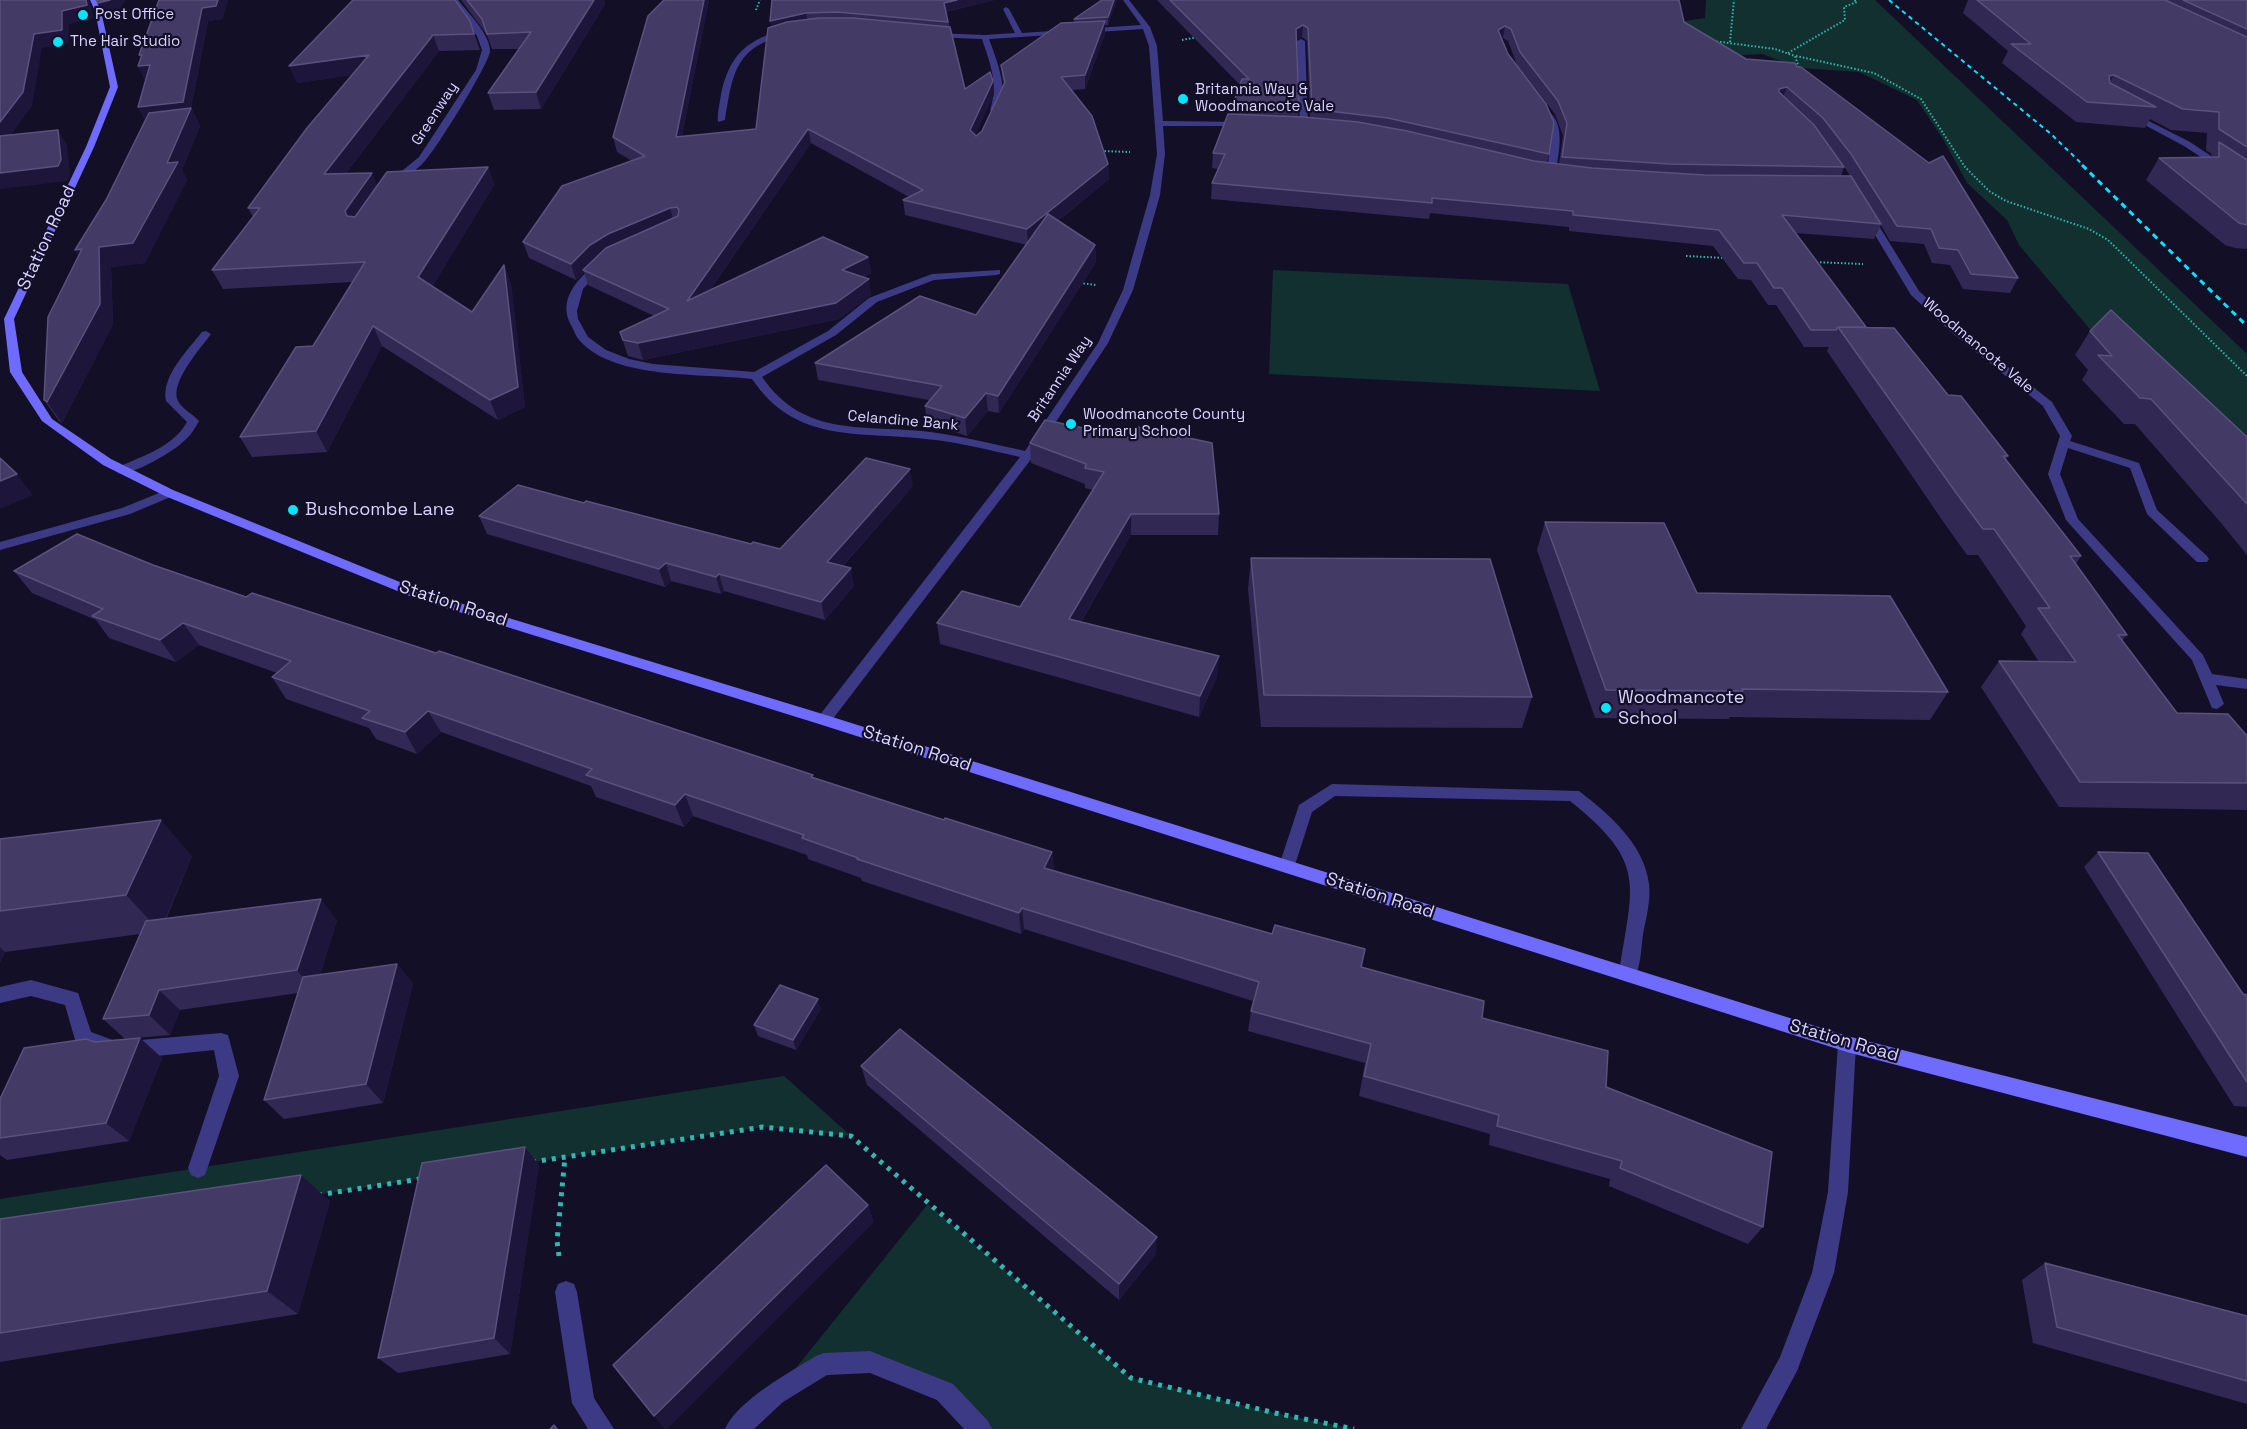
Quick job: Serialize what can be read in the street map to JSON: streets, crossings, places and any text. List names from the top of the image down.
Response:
{
  "streets": {
    "street": [
      "Greenway",
      "Station Road",
      "Woodmancote Vale",
      "Britannia Way",
      "Celandine Bank"
    ]
  },
  "crossings": [
    ["Station Road", "Britannia Way"],
    ["Britannia Way", "Celandine Bank"]
  ],
  "places": [
    "Post Office",
    "The Hair Studio",
    "Britannia Way & Woodmancote Vale",
    "Woodmancote County Primary School",
    "Bushcombe Lane",
    "Woodmancote School"
  ]
}
